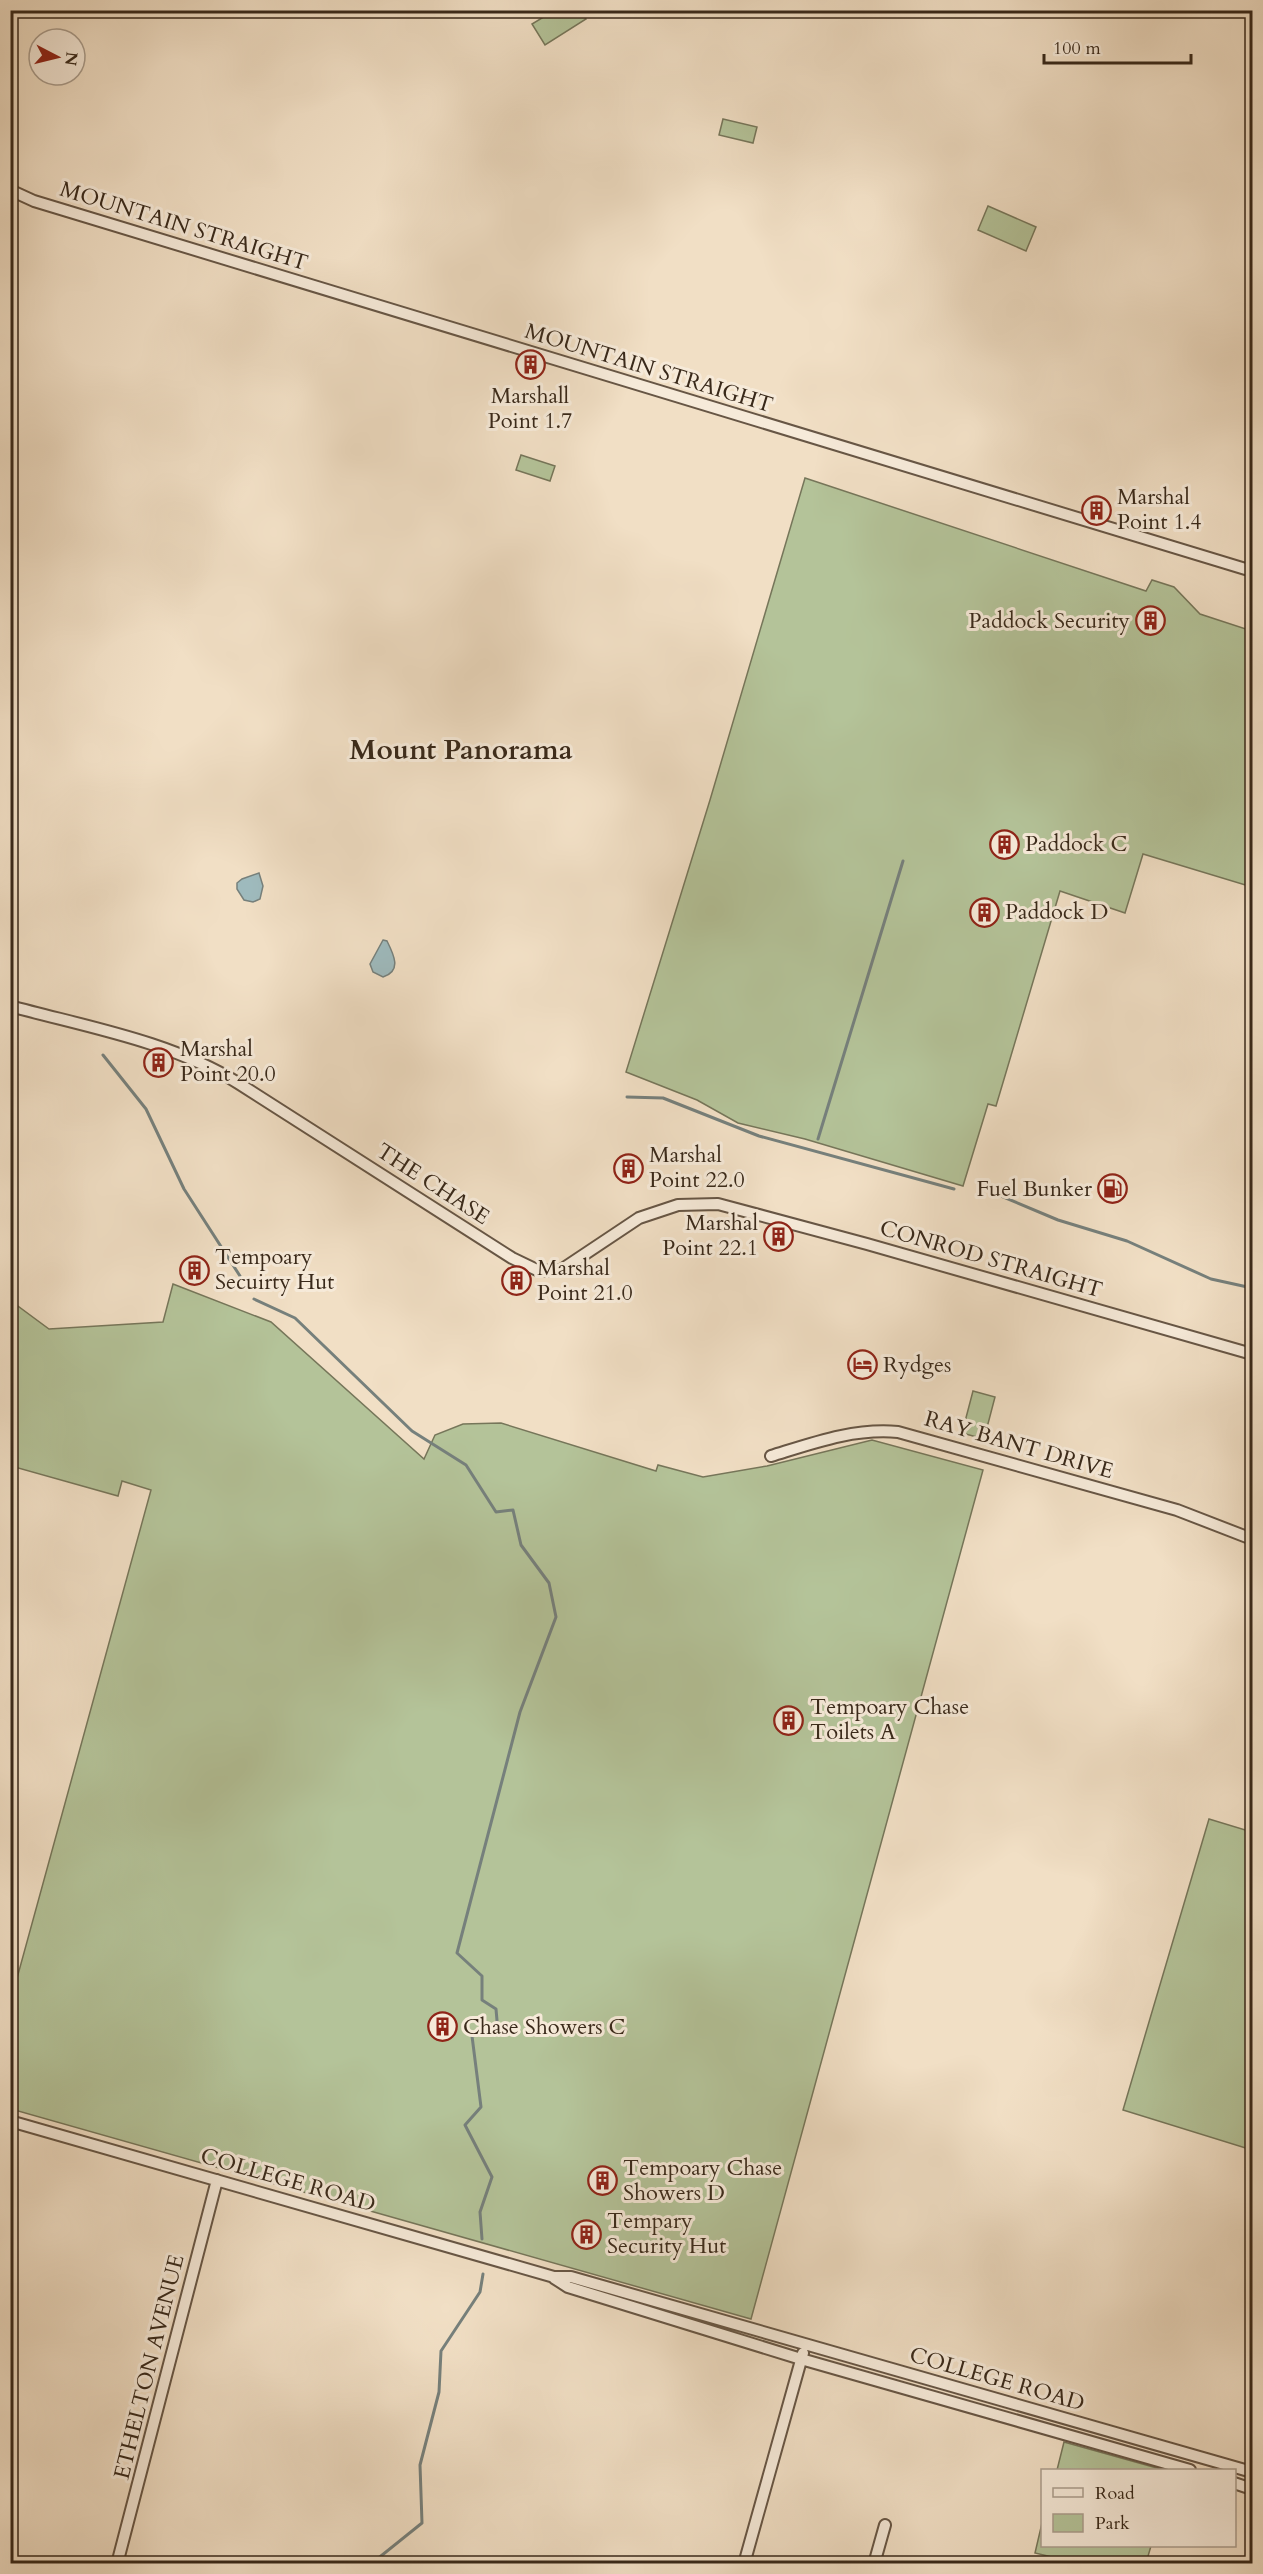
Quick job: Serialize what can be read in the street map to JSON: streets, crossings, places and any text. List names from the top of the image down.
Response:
{
  "streets": {
    "street": [
      "MOUNTAIN STRAIGHT",
      "THE CHASE",
      "CONROD STRAIGHT",
      "RAY BANT DRIVE",
      "COLLEGE ROAD",
      "ETHELTON AVENUE"
    ]
  },
  "crossings": [
    ["THE CHASE", "CONROD STRAIGHT"],
    ["COLLEGE ROAD", "ETHELTON AVENUE"]
  ],
  "districts": ["Mount Panorama"],
  "places": {
    "building": [
      "Marshall Point 1.7",
      "Marshal Point 1.4",
      "Paddock Security",
      "Paddock C",
      "Paddock D",
      "Marshal Point 20.0",
      "Marshal Point 22.0",
      "Marshal Point 22.1",
      "Tempoary Secuirty Hut",
      "Marshal Point 21.0",
      "Tempoary Chase Toilets A",
      "Chase Showers C",
      "Tempoary Chase Showers D",
      "Tempary Security Hut"
    ],
    "fuel station": ["Fuel Bunker"],
    "hotel": ["Rydges"]
  },
  "legend": ["Road", "Park"],
  "scale_bar": "100 m",
  "north": "right"
}
